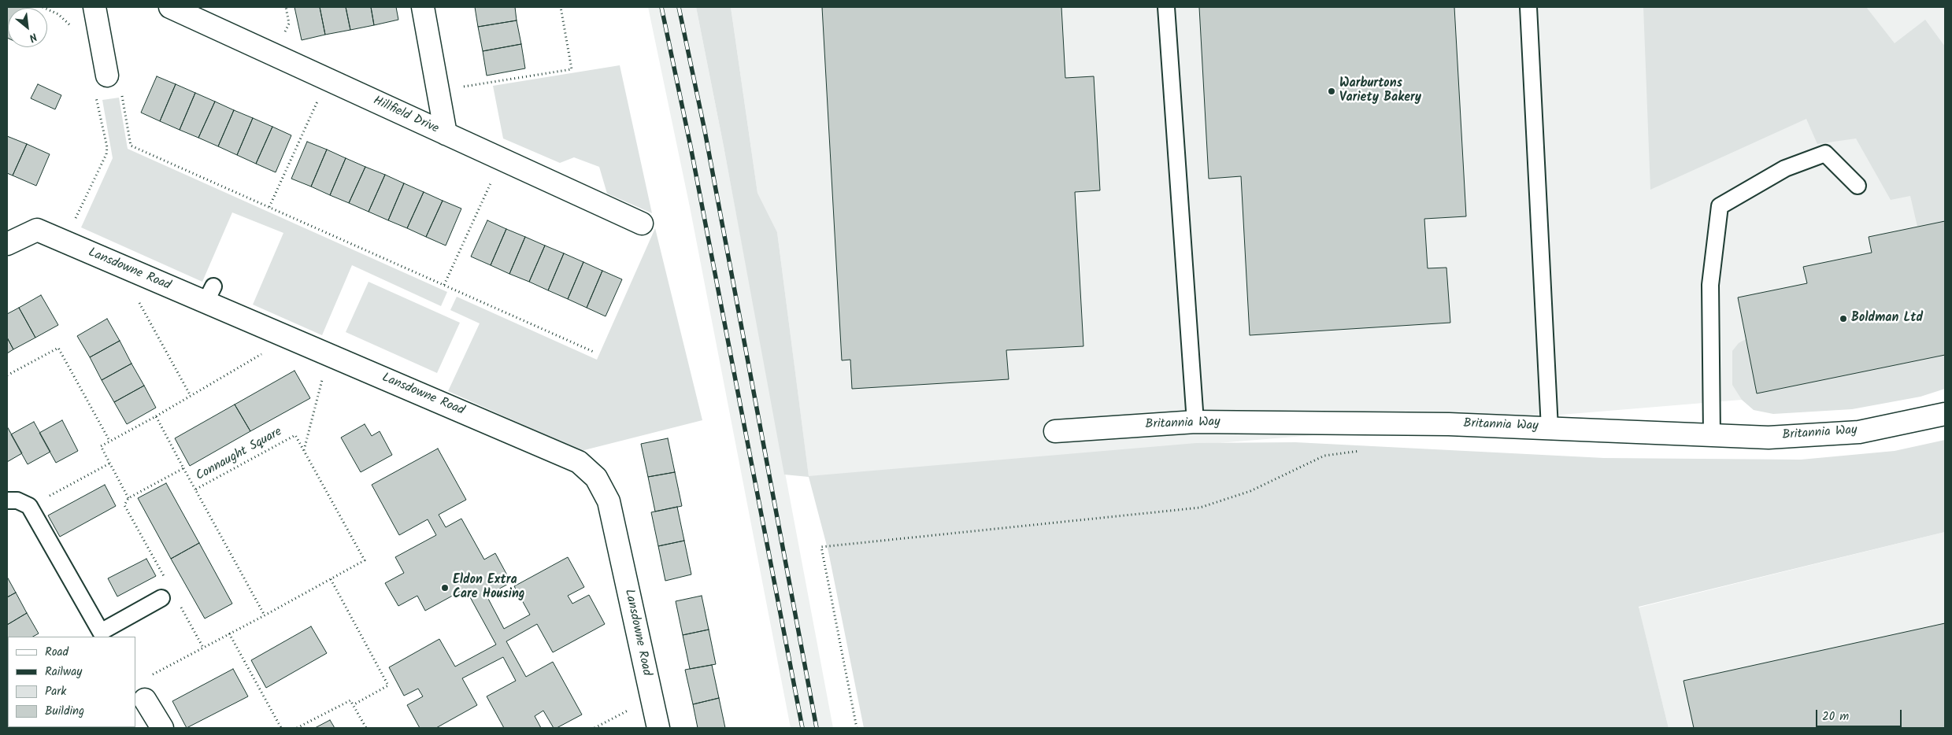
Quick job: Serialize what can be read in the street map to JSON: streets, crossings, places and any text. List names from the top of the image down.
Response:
{
  "streets": {
    "street": ["Hillfield Drive", "Lansdowne Road", "Britannia Way"],
    "path": ["Connaught Square"]
  },
  "places": ["Warburtons Variety Bakery", "Boldman Ltd", "Eldon Extra Care Housing"],
  "legend": [
    "Road",
    "Railway",
    "Park",
    "Building"
  ],
  "scale_bar": "20 m",
  "north": "bottom right"
}
